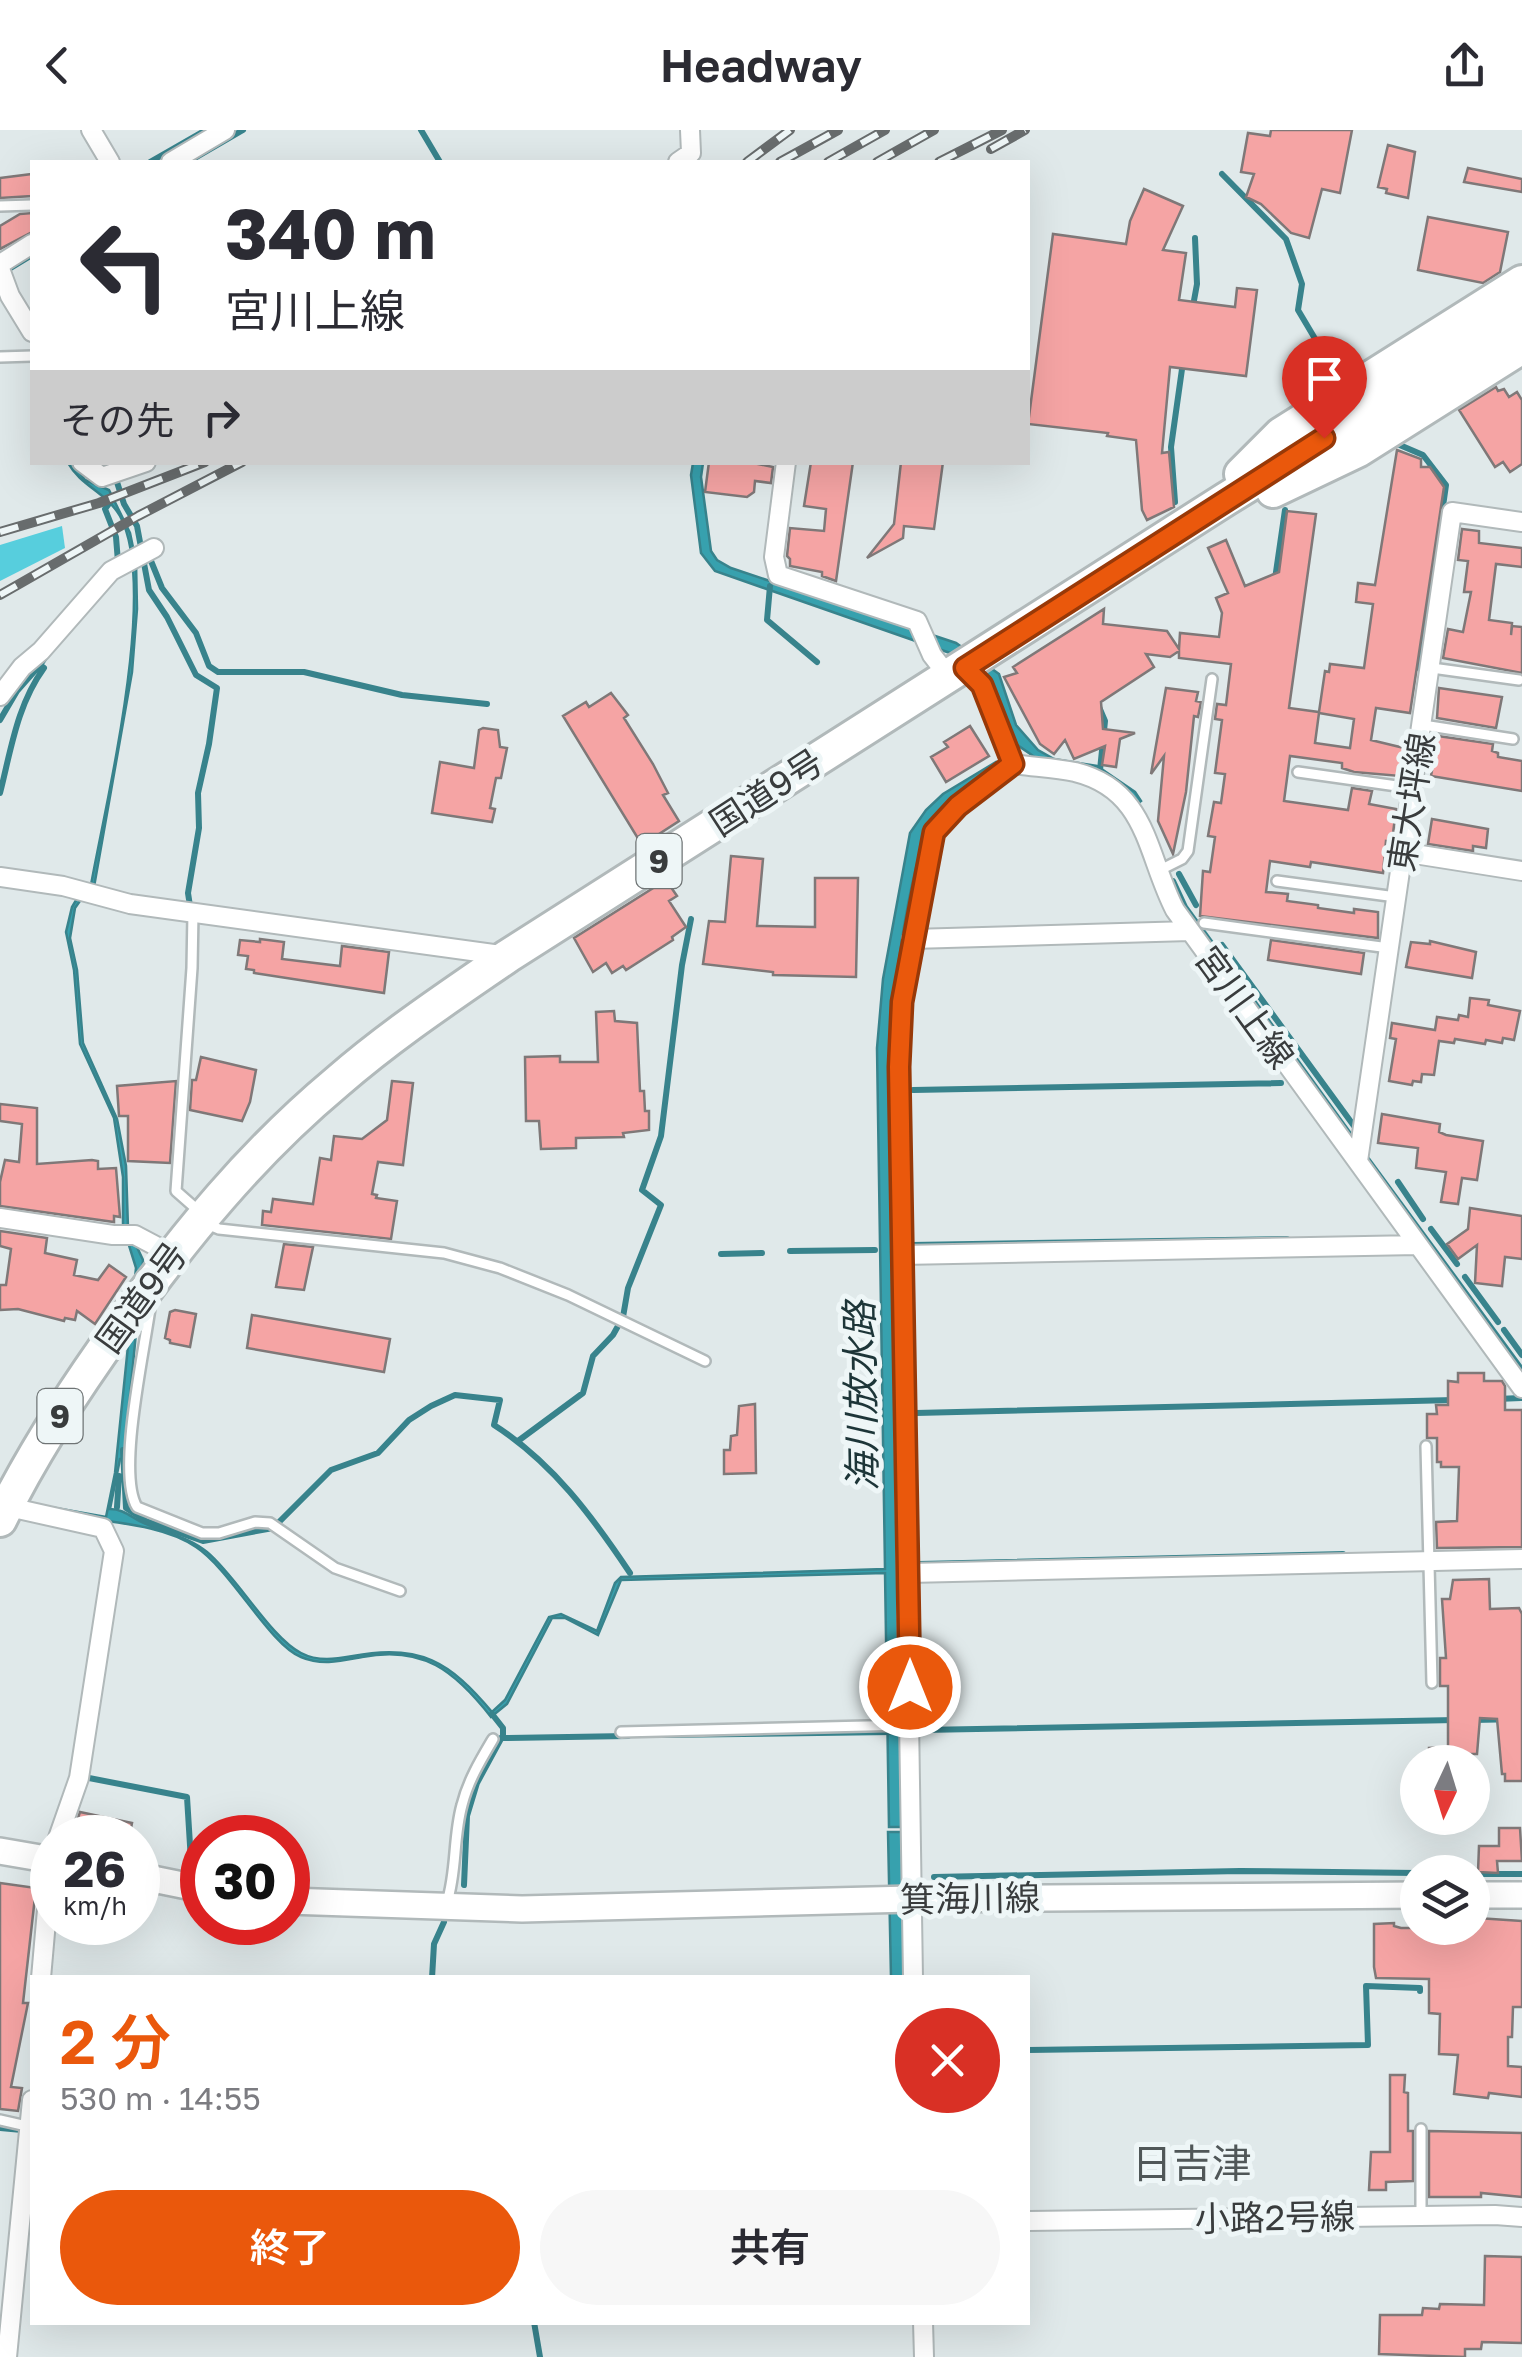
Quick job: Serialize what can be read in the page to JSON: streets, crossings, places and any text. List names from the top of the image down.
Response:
{
  "streets": {
    "highway": ["国道9号", "9"],
    "street": [
      "東大坪線",
      "宮川上線",
      "箕海川線",
      "小路2号線"
    ]
  },
  "crossings": [
    ["国道9号", "9"],
    ["東大坪線", "宮川上線"]
  ],
  "districts": ["日吉津"],
  "water": ["海川放水路"],
  "north": "bottom",
  "page": {
    "header": "Headway",
    "turn": ["340 m", "宮川上線"],
    "then": "その先",
    "speed": "26 km/h",
    "limit": "30",
    "heading": ["2 分", "530 m · 14:55"],
    "buttons": ["終了", "共有"]
  }
}
